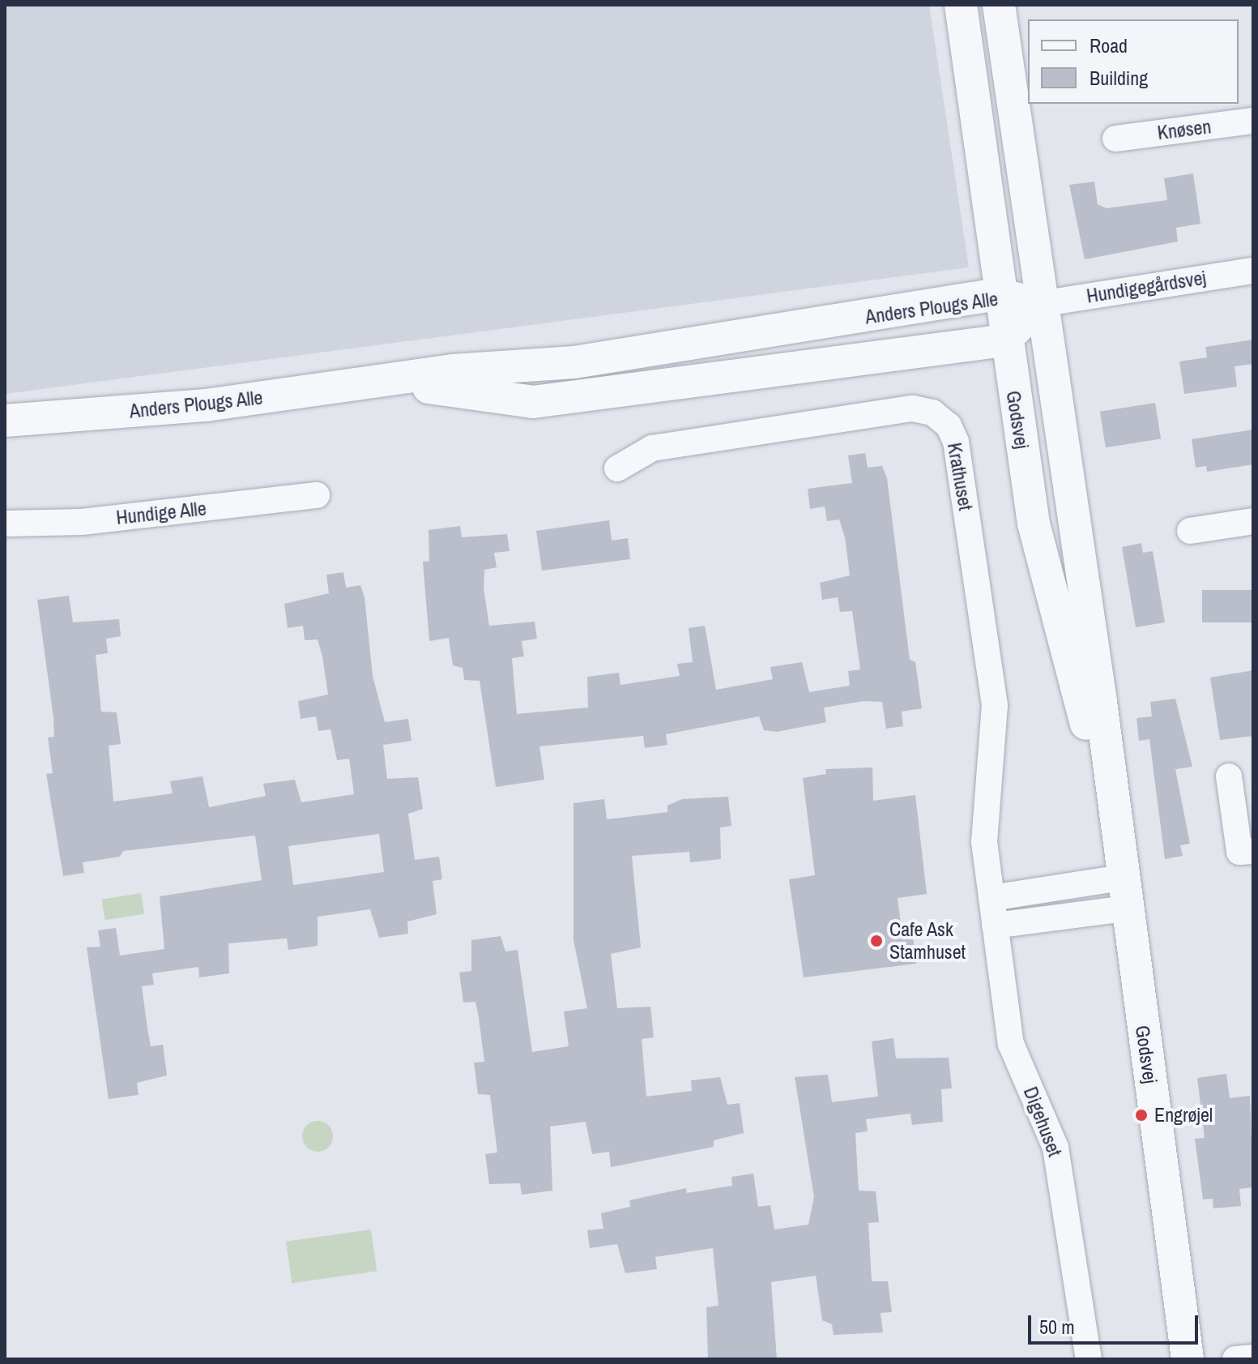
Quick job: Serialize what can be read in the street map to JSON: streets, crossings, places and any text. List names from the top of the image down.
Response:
{
  "streets": {
    "street": [
      "Knøsen",
      "Hundigegårdsvej",
      "Anders Plougs Alle",
      "Godsvej",
      "Krathuset",
      "Hundige Alle",
      "Digehuset"
    ]
  },
  "crossings": [
    ["Hundigegårdsvej", "Anders Plougs Alle"],
    ["Hundigegårdsvej", "Godsvej"],
    ["Anders Plougs Alle", "Godsvej"],
    ["Krathuset", "Digehuset"]
  ],
  "places": ["Cafe Ask Stamhuset", "Engrøjel"],
  "legend": ["Road", "Building"],
  "scale_bar": "50 m"
}
